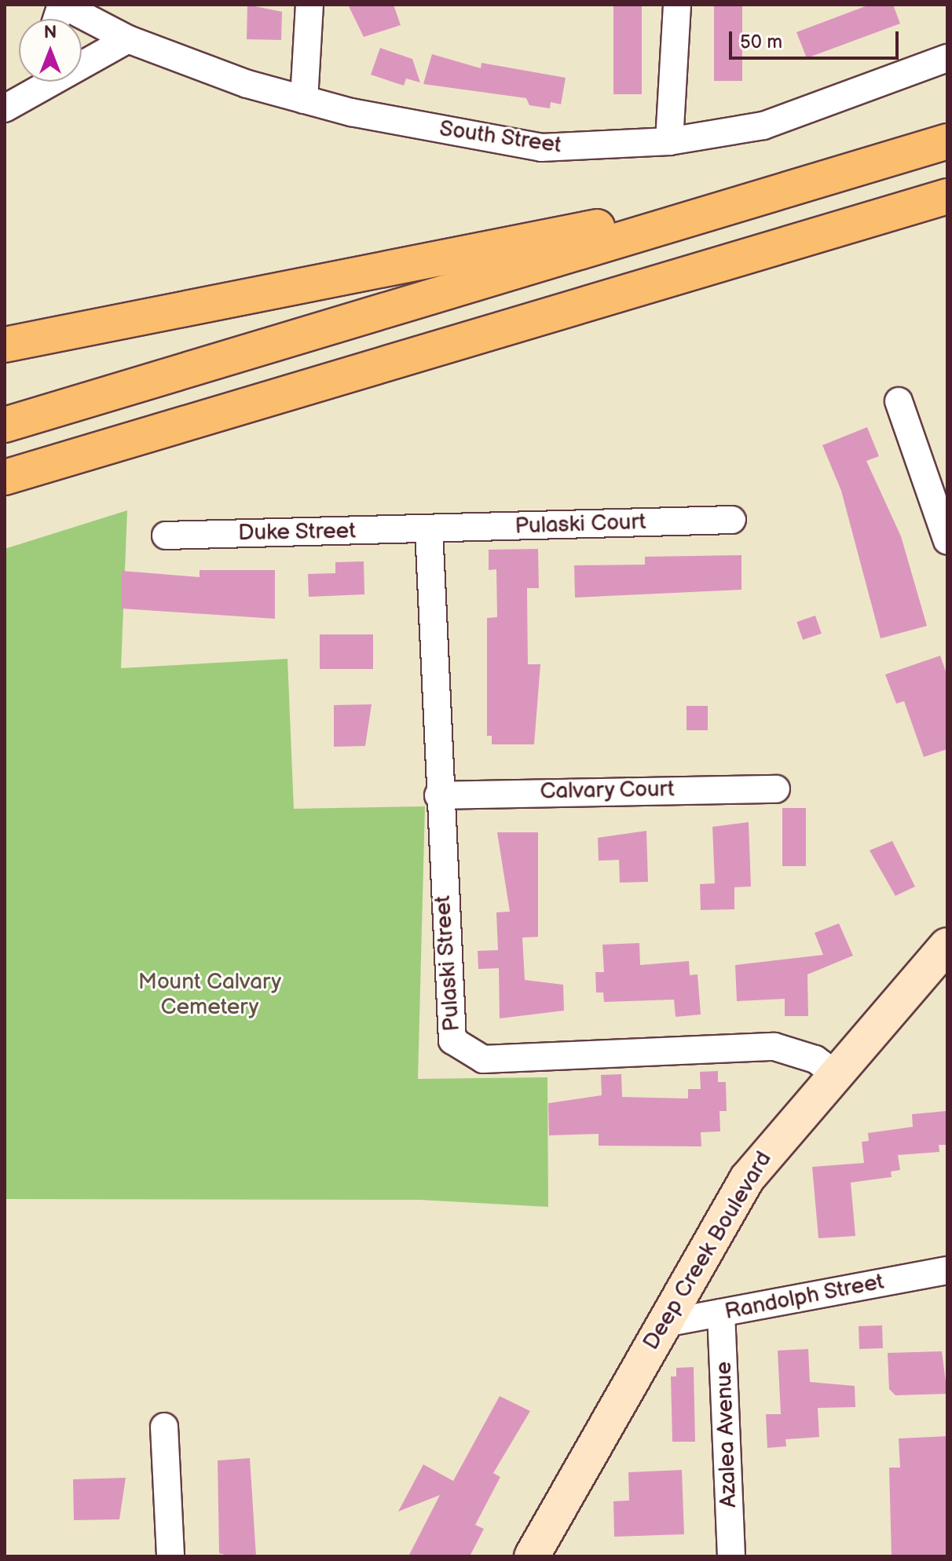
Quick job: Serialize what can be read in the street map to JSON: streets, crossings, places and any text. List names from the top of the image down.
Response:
{
  "streets": {
    "street": [
      "South Street",
      "Pulaski Court",
      "Duke Street",
      "Calvary Court",
      "Pulaski Street",
      "Deep Creek Boulevard",
      "Randolph Street",
      "Azalea Avenue"
    ]
  },
  "crossings": [
    ["Pulaski Court", "Duke Street"],
    ["Pulaski Court", "Pulaski Street"],
    ["Duke Street", "Pulaski Street"],
    ["Calvary Court", "Pulaski Street"],
    ["Pulaski Street", "Deep Creek Boulevard"],
    ["Deep Creek Boulevard", "Randolph Street"],
    ["Randolph Street", "Azalea Avenue"]
  ],
  "parks": ["Mount Calvary Cemetery"],
  "scale_bar": "50 m",
  "north": "top"
}
